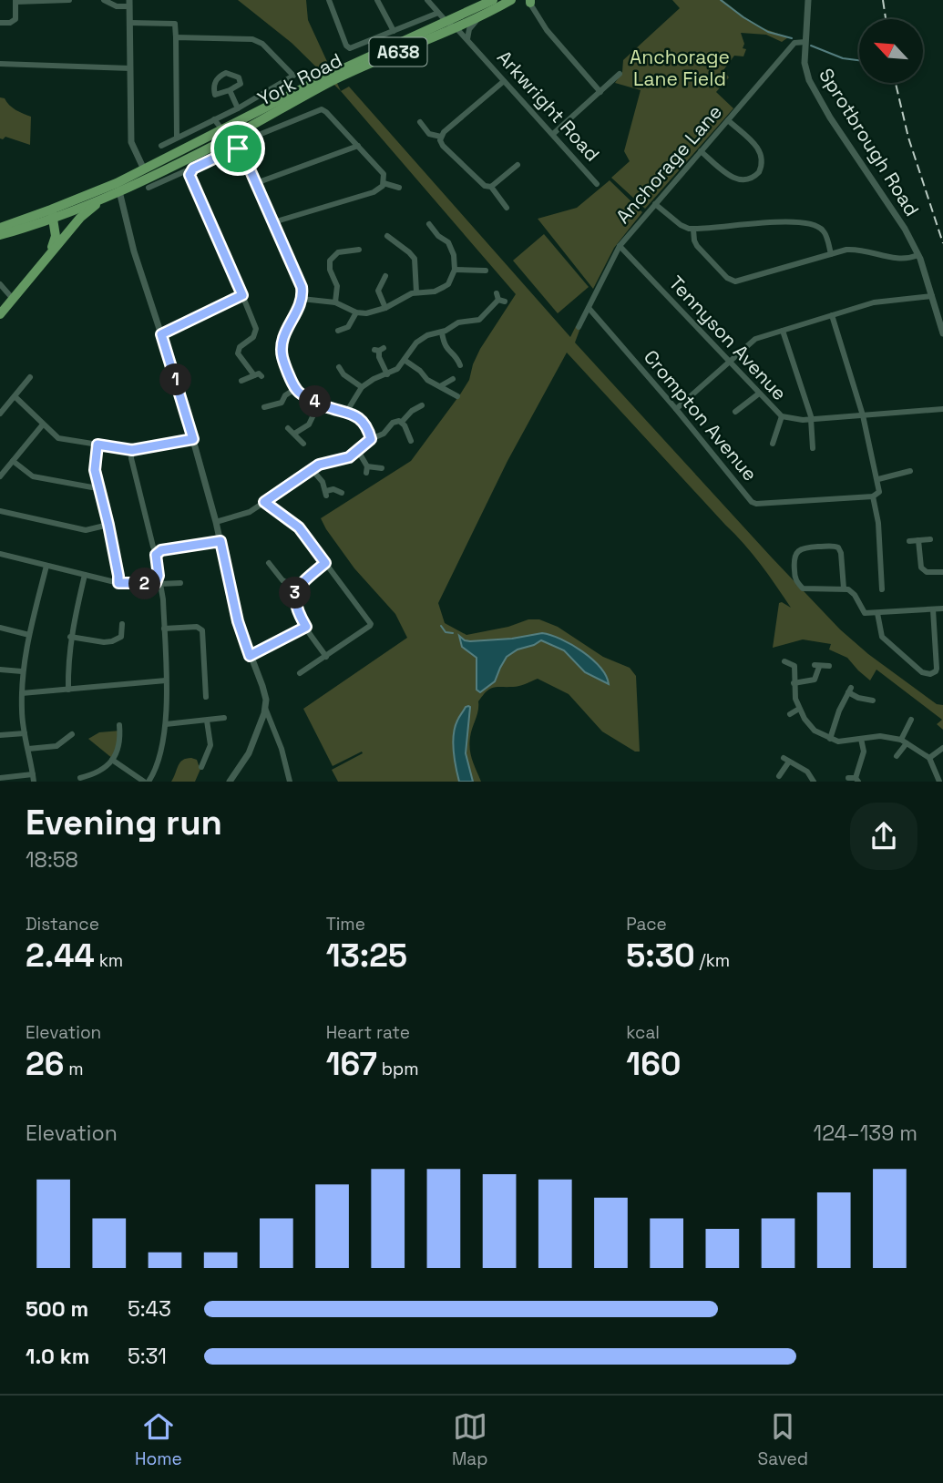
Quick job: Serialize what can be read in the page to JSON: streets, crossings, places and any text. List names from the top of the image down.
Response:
{
  "streets": {
    "highway": ["A638", "York Road"],
    "street": [
      "Arkwright Road",
      "Sprotbrough Road",
      "Anchorage Lane",
      "Tennyson Avenue",
      "Crompton Avenue"
    ]
  },
  "crossings": [
    ["York Road", "Arkwright Road"],
    ["Sprotbrough Road", "Anchorage Lane"],
    ["Anchorage Lane", "Tennyson Avenue"],
    ["Anchorage Lane", "Crompton Avenue"]
  ],
  "parks": ["Anchorage Lane Field"],
  "north": "top left",
  "page": {
    "pins": [
      "1",
      "4",
      "2",
      "3"
    ],
    "heading": ["Evening run", "18:58"],
    "stats": [
      ["Distance", "2.44 km"],
      ["Time", "13:25"],
      ["Pace", "5:30 /km"],
      ["Elevation", "26 m"],
      ["Heart rate", "167 bpm"],
      ["kcal", "160"]
    ],
    "chart": ["Elevation", "124–139 m"],
    "list": [
      {
        "name": "500 m",
        "note": "5:43"
      },
      {
        "name": "1.0 km",
        "note": "5:31"
      }
    ],
    "tabs": ["Home", "Map", "Saved"]
  }
}
